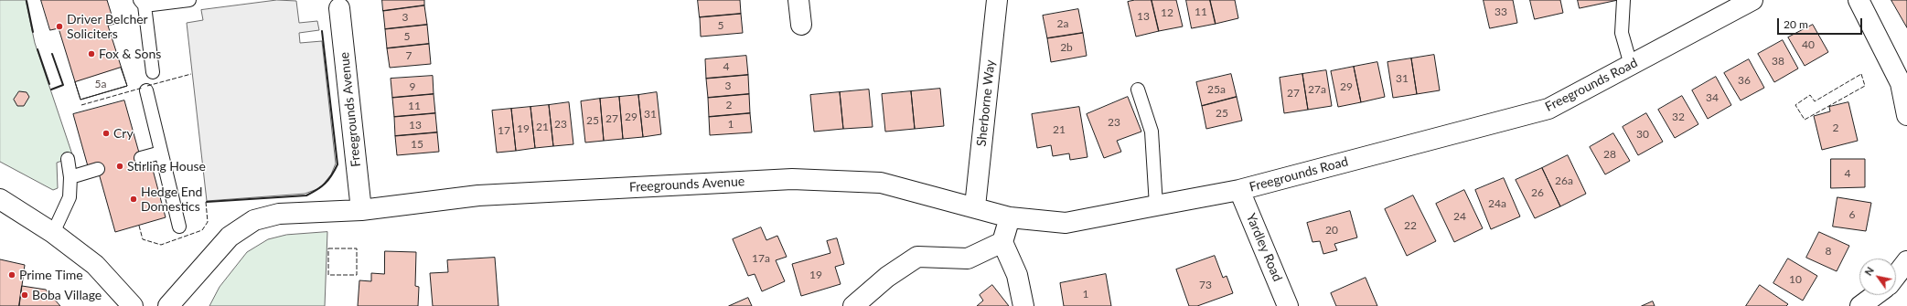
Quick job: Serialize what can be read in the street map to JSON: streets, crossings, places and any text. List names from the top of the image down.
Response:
{
  "streets": {
    "street": [
      "Freegrounds Road",
      "Sherborne Way",
      "Freegrounds Avenue",
      "Yardley Road"
    ]
  },
  "crossings": [
    ["Freegrounds Road", "Freegrounds Avenue"],
    ["Freegrounds Road", "Yardley Road"],
    ["Sherborne Way", "Freegrounds Avenue"]
  ],
  "places": [
    "Driver Belcher Soliciters",
    "Fox & Sons",
    "Cry",
    "Stirling House",
    "Hedge End Domestics",
    "Prime Time",
    "Boba Village"
  ],
  "house_numbers": [
    "11",
    "33",
    "12",
    "13",
    "3",
    "2a",
    "5",
    "5",
    "40",
    "2b",
    "7",
    "38",
    "4",
    "31",
    "36",
    "5a",
    "3",
    "9",
    "29",
    "25a",
    "27a",
    "27",
    "34",
    "2",
    "11",
    "25",
    "31",
    "29",
    "32",
    "27",
    "25",
    "23",
    "23",
    "1",
    "13",
    "21",
    "2",
    "19",
    "21",
    "17",
    "30",
    "15",
    "28",
    "4",
    "26a",
    "26",
    "24a",
    "6",
    "24",
    "22",
    "20",
    "8",
    "17a",
    "19",
    "10",
    "73",
    "1"
  ],
  "scale_bar": "20 m",
  "north": "top left"
}
